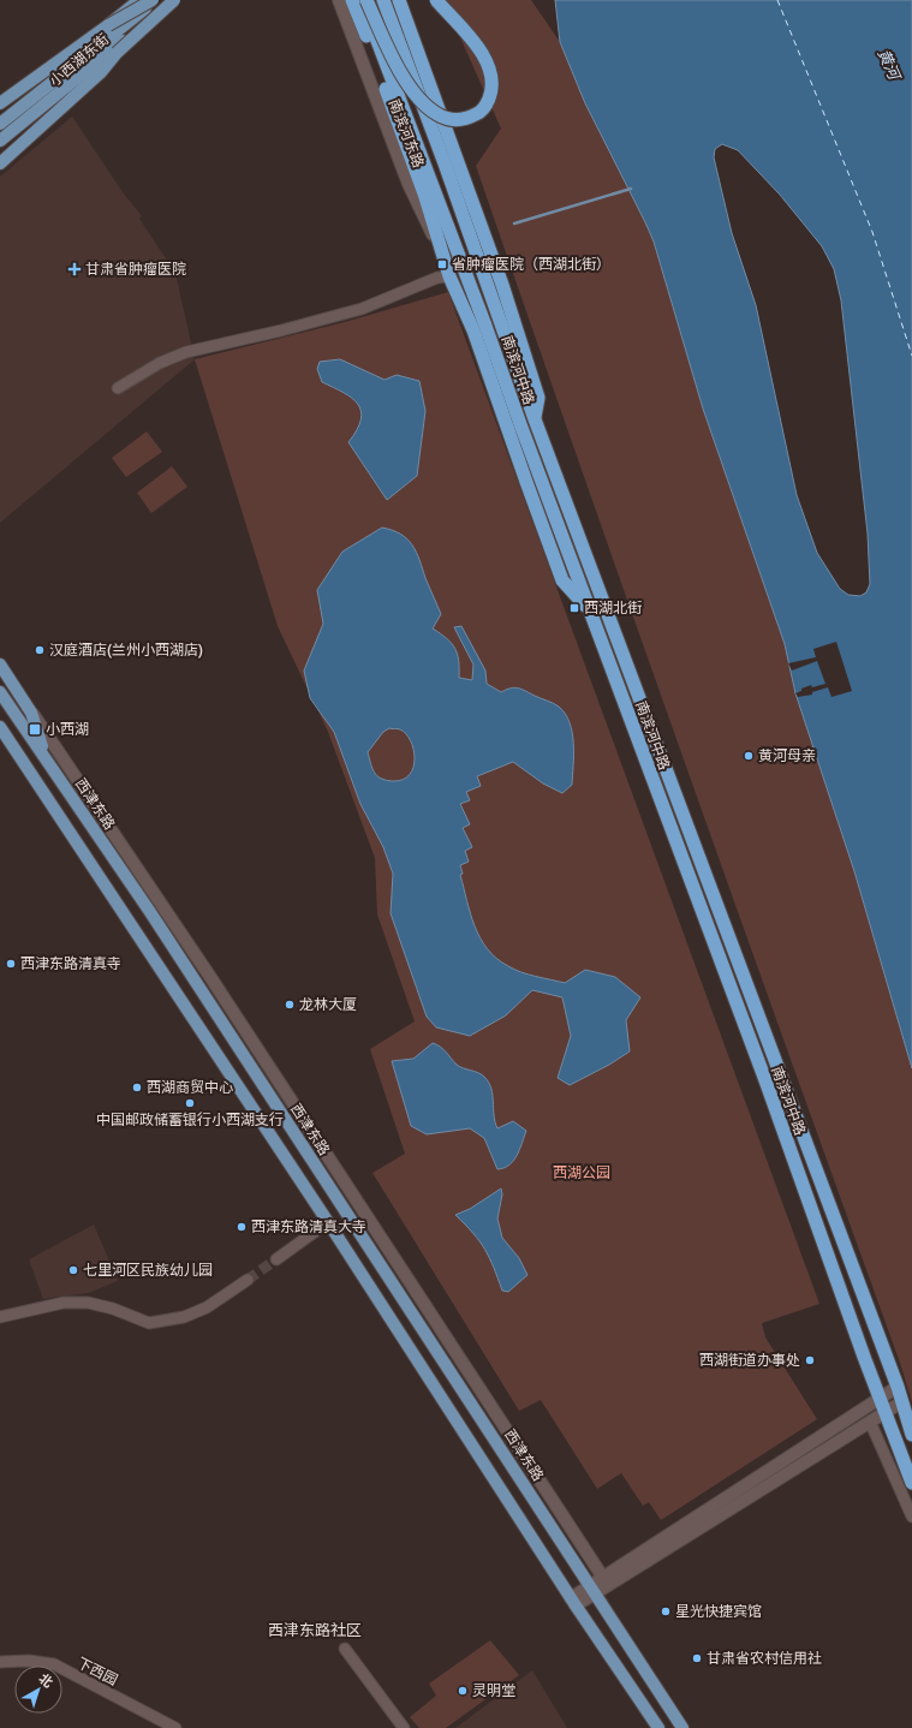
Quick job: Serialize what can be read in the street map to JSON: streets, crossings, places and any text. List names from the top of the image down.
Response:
{
  "streets": {
    "highway": ["南滨河中路"],
    "main road": ["西津东路"],
    "street": ["小西湖东街", "南滨河东路", "下西园"]
  },
  "districts": ["西津东路社区"],
  "water": ["黄河"],
  "parks": ["西湖公园"],
  "places": {
    "transit": ["省肿瘤医院（西湖北街）", "西湖北街", "小西湖"],
    "health": ["甘肃省肿瘤医院"],
    "other": [
      "汉庭酒店(兰州小西湖店)",
      "黄河母亲",
      "西津东路清真寺",
      "龙林大厦",
      "西湖商贸中心",
      "中国邮政储蓄银行小西湖支行",
      "西津东路清真大寺",
      "七里河区民族幼儿园",
      "西湖街道办事处",
      "星光快捷宾馆",
      "甘肃省农村信用社",
      "灵明堂"
    ]
  },
  "north": "top right"
}
